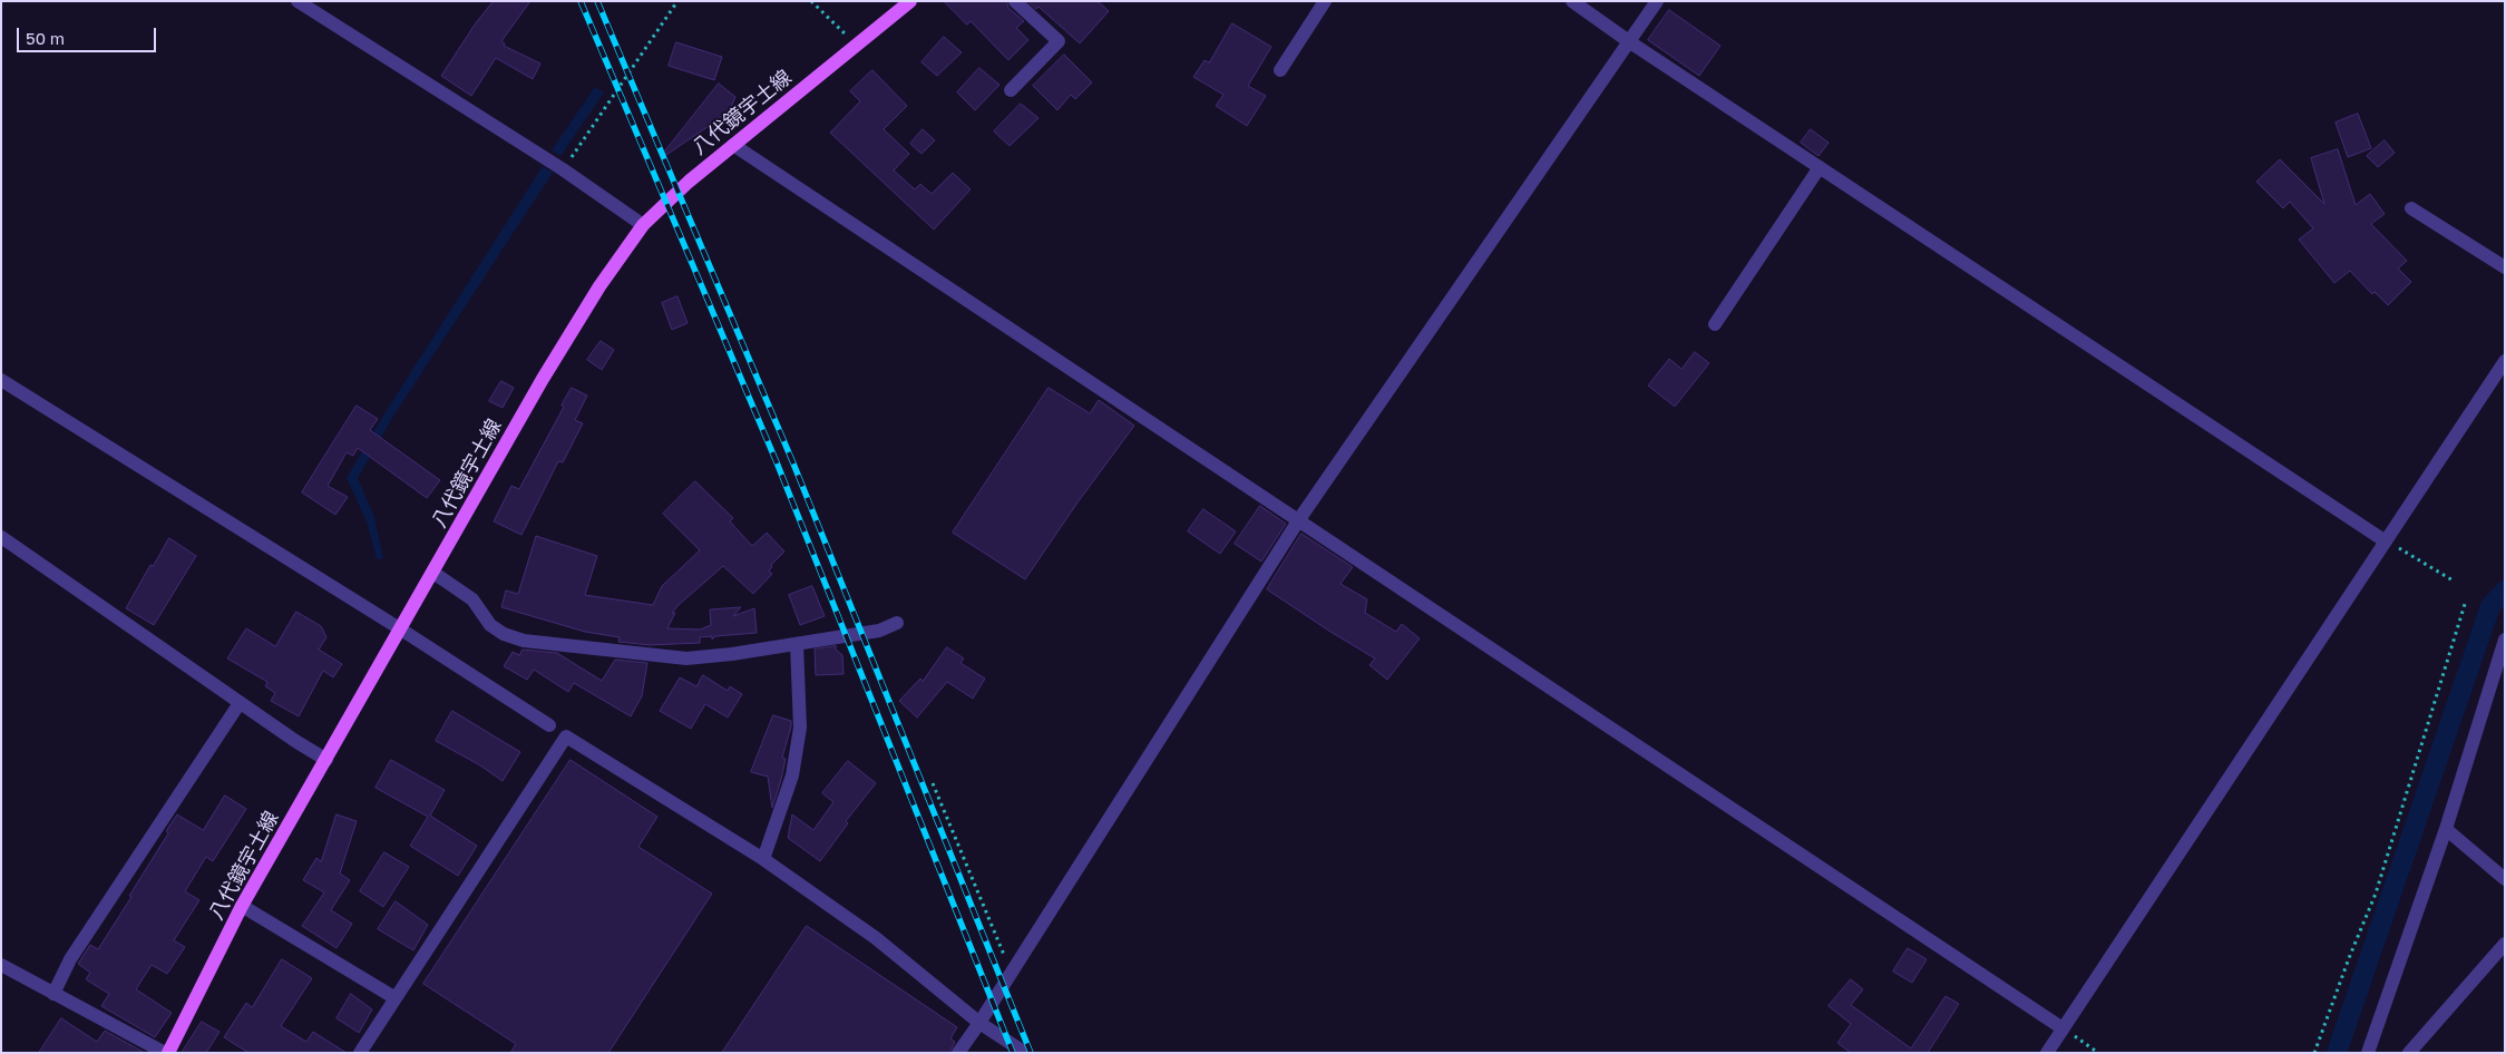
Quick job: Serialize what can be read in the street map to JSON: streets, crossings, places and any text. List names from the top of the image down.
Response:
{
  "streets": {
    "main road": ["八代鏡宇土線"]
  },
  "scale_bar": "50 m"
}
